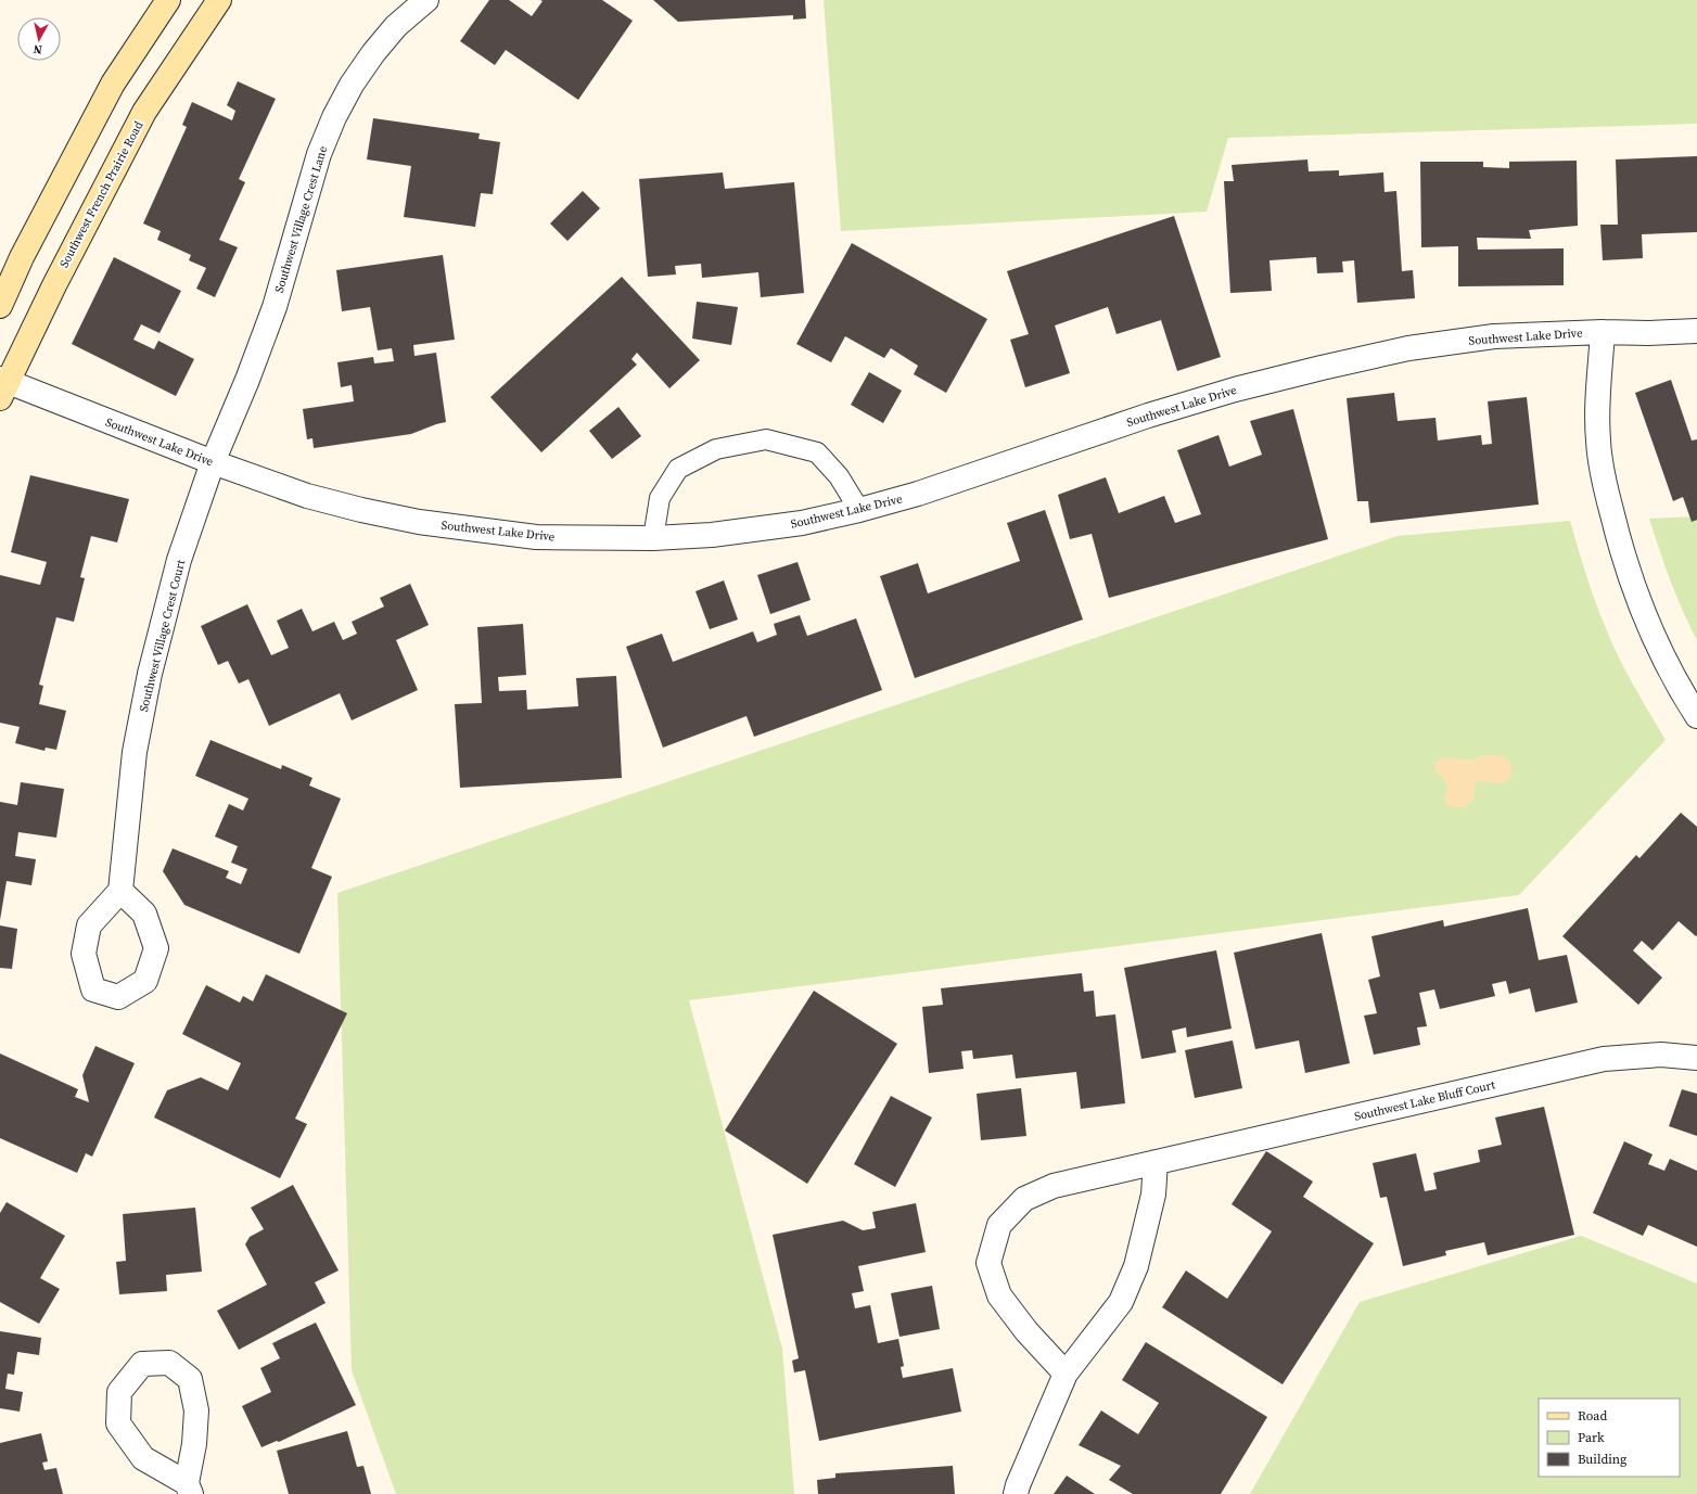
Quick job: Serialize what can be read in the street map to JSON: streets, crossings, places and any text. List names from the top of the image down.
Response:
{
  "streets": {
    "street": [
      "Southwest French Prairie Road",
      "Southwest Village Crest Lane",
      "Southwest Lake Drive",
      "Southwest Village Crest Court",
      "Southwest Lake Bluff Court"
    ]
  },
  "crossings": [
    ["Southwest French Prairie Road", "Southwest Lake Drive"],
    ["Southwest Village Crest Lane", "Southwest Lake Drive"],
    ["Southwest Village Crest Lane", "Southwest Village Crest Court"],
    ["Southwest Lake Drive", "Southwest Village Crest Court"]
  ],
  "legend": ["Road", "Park", "Building"],
  "north": "bottom"
}
